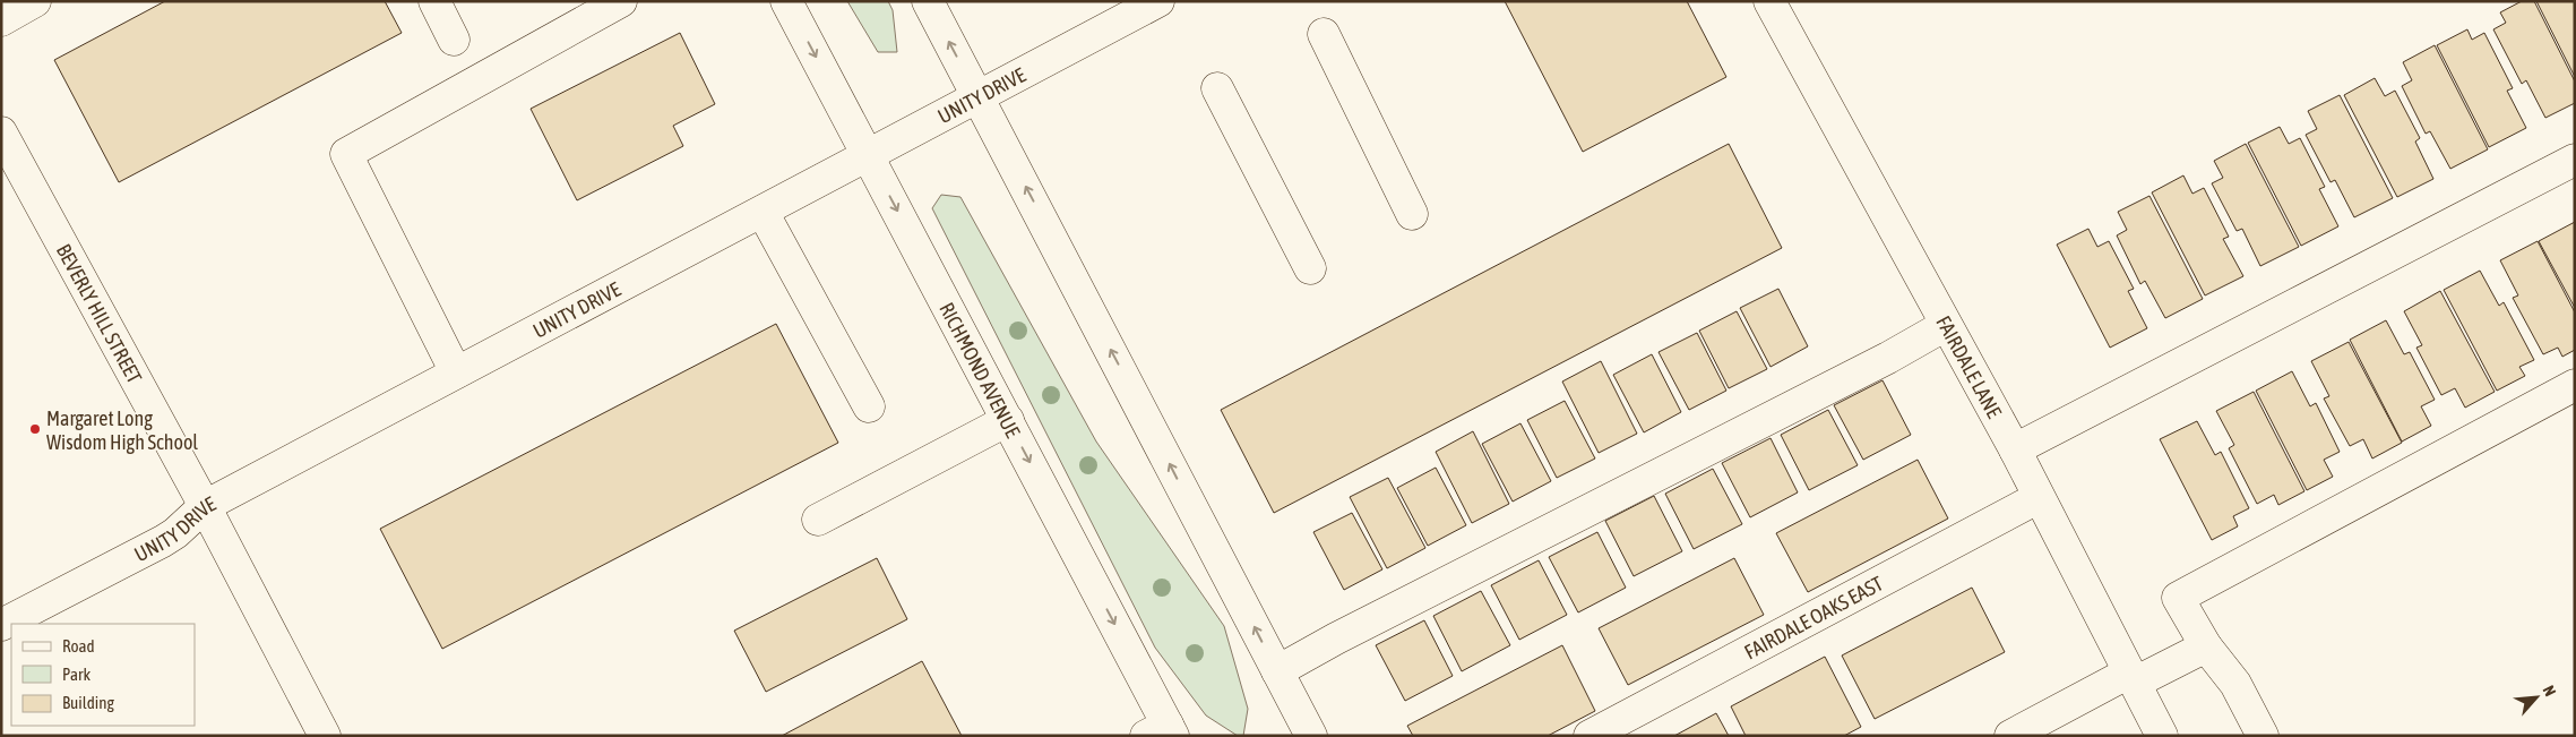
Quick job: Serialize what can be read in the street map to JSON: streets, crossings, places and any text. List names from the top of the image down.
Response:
{
  "streets": {
    "street": [
      "UNITY DRIVE",
      "BEVERLY HILL STREET",
      "FAIRDALE LANE",
      "RICHMOND AVENUE",
      "FAIRDALE OAKS EAST"
    ]
  },
  "crossings": [
    ["UNITY DRIVE", "BEVERLY HILL STREET"],
    ["UNITY DRIVE", "RICHMOND AVENUE"],
    ["FAIRDALE LANE", "FAIRDALE OAKS EAST"]
  ],
  "places": ["Margaret Long Wisdom High School"],
  "legend": ["Road", "Park", "Building"],
  "north": "top right"
}
